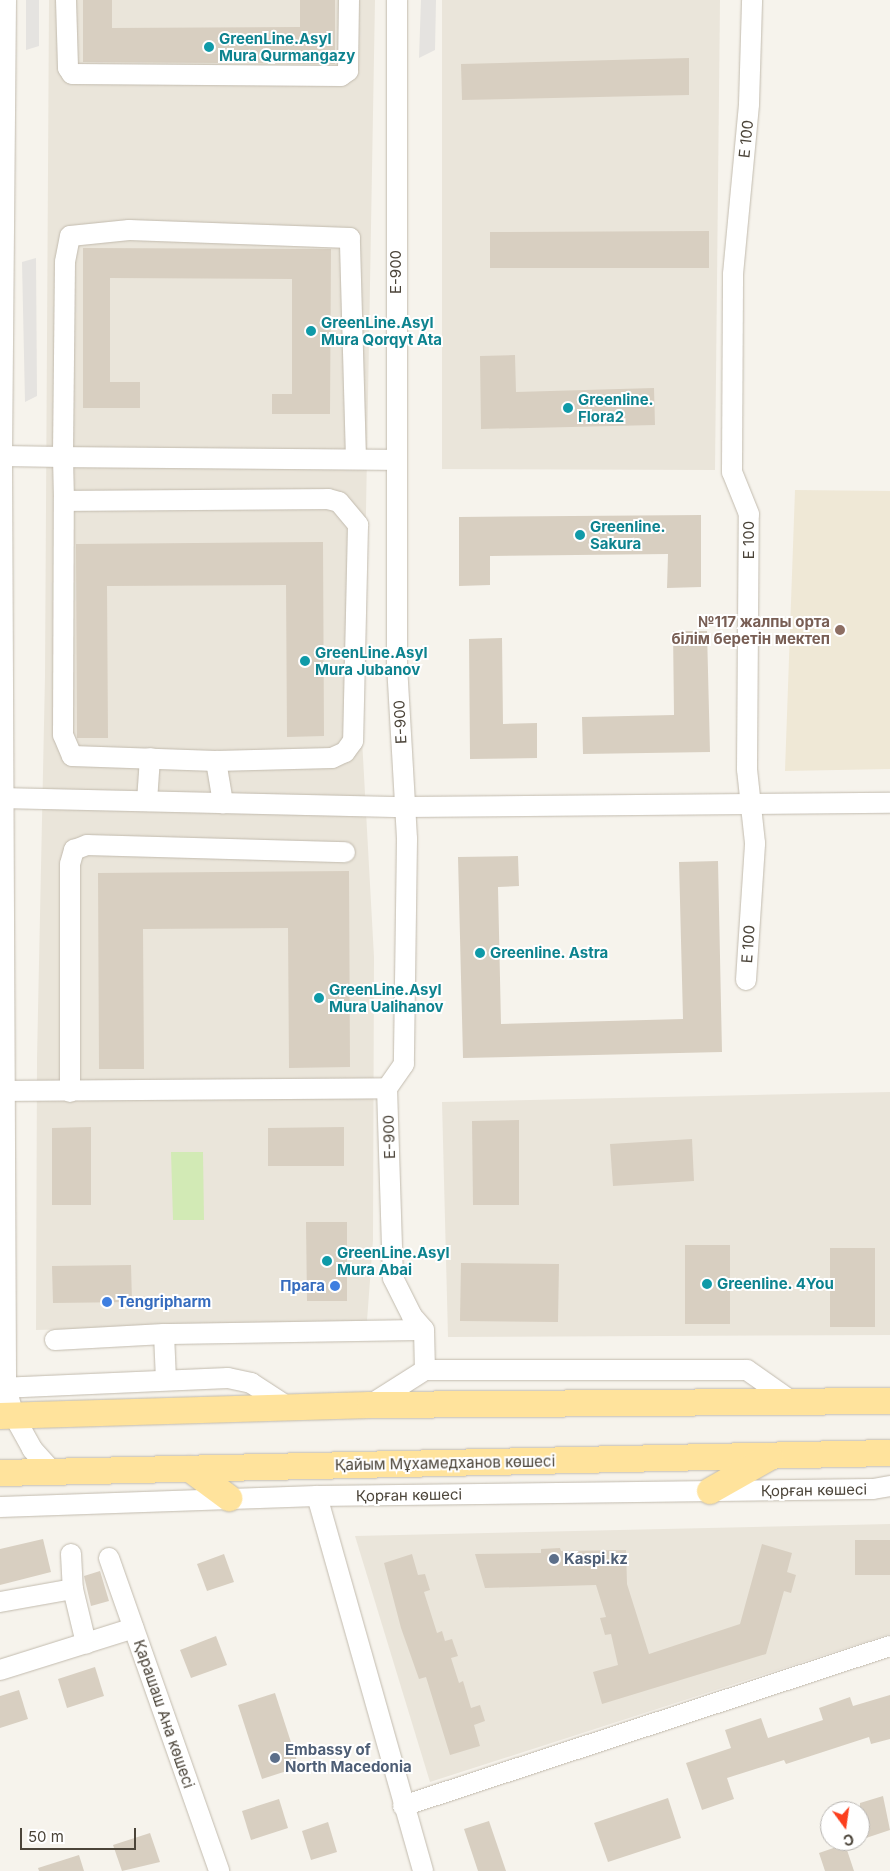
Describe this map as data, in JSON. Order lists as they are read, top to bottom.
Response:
{
  "streets": {
    "main road": ["Қайым Мұхамедханов көшесі"],
    "street": [
      "E 100",
      "E-900",
      "Қорған көшесі",
      "Қарашаш Ана көшесі"
    ]
  },
  "places": [
    "GreenLine.Asyl Mura Qurmangazy",
    "GreenLine.Asyl Mura Qorqyt Ata",
    "Greenline. Flora2",
    "Greenline. Sakura",
    "№117 жалпы орта білім беретін мектеп",
    "GreenLine.Asyl Mura Jubanov",
    "Greenline. Astra",
    "GreenLine.Asyl Mura Ualihanov",
    "GreenLine.Asyl Mura Abai",
    "Greenline. 4You",
    "Прага",
    "Tengripharm",
    "Kaspi.kz",
    "Embassy of North Macedonia"
  ],
  "scale_bar": "50 m",
  "north": "bottom"
}
